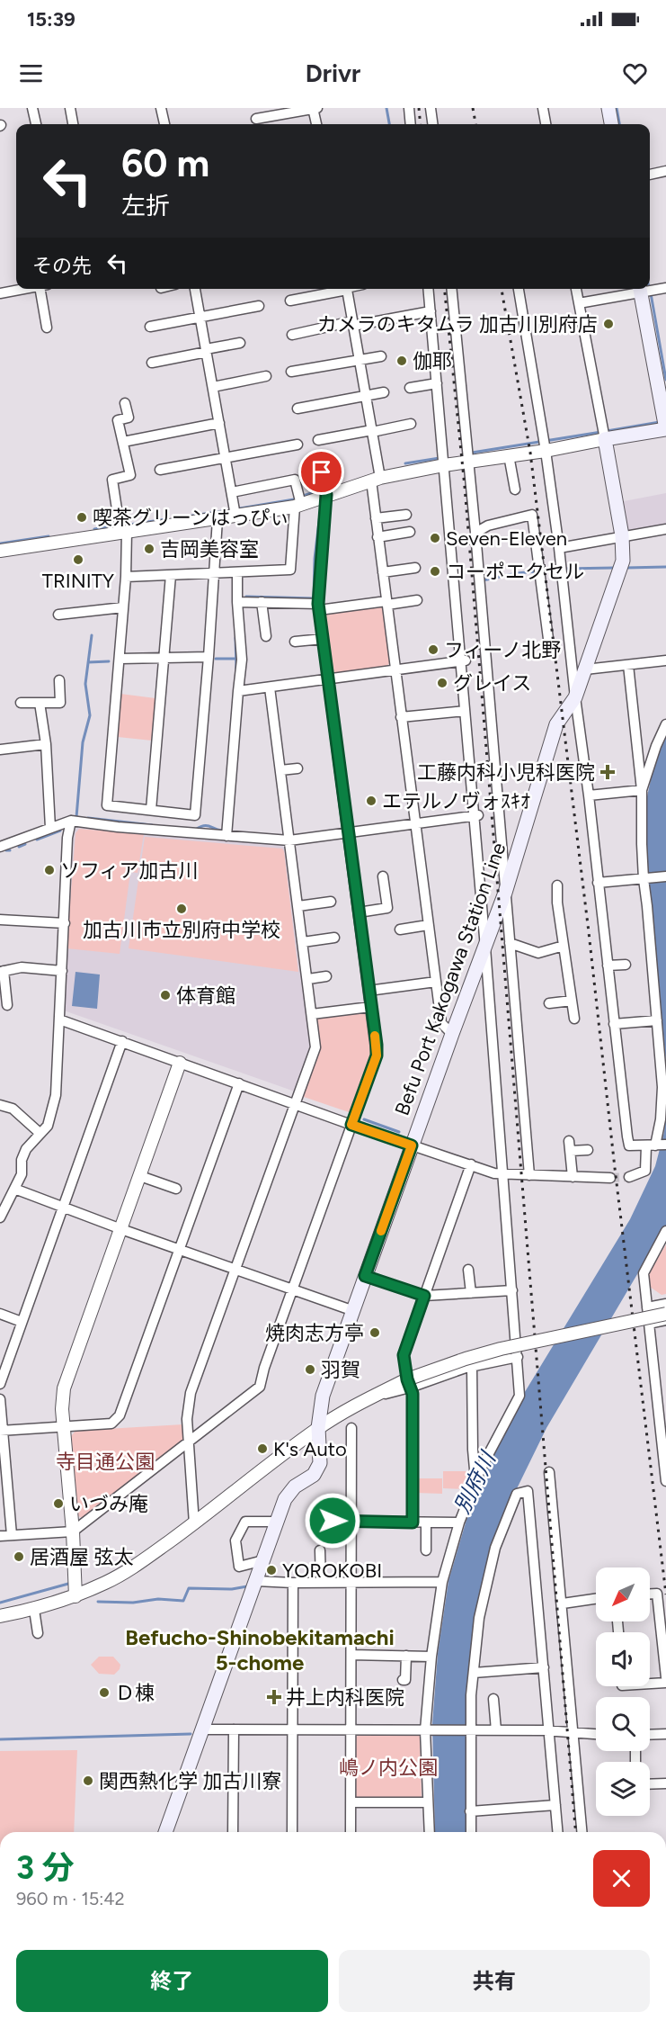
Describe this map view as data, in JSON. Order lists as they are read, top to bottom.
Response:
{
  "streets": {
    "main road": ["Befu Port Kakogawa Station Line"]
  },
  "districts": ["Befucho-Shinobekitamachi 5-chome"],
  "water": ["別府川"],
  "parks": ["寺目通公園", "嶋ノ内公園"],
  "places": {
    "other": [
      "カメラのキタムラ 加古川別府店",
      "伽耶",
      "喫茶グリーンはっぴぃ",
      "Seven-Eleven",
      "吉岡美容室",
      "TRINITY",
      "コーポエクセル",
      "フィーノ北野",
      "グレイス",
      "エテルノヴォｽｷｵ",
      "ソフィア加古川",
      "加古川市立別府中学校",
      "体育館",
      "焼肉志方亭",
      "羽賀",
      "K's Auto",
      "いづみ庵",
      "居酒屋 弦太",
      "YOROKOBI",
      "Ｄ棟",
      "関西熱化学 加古川寮"
    ],
    "health": ["工藤内科小児科医院", "井上内科医院"]
  },
  "north": "bottom left",
  "page": {
    "status": "15:39",
    "header": "Drivr",
    "turn": ["60 m", "左折"],
    "then": "その先",
    "heading": ["3 分", "960 m · 15:42"],
    "buttons": ["終了", "共有"]
  }
}
